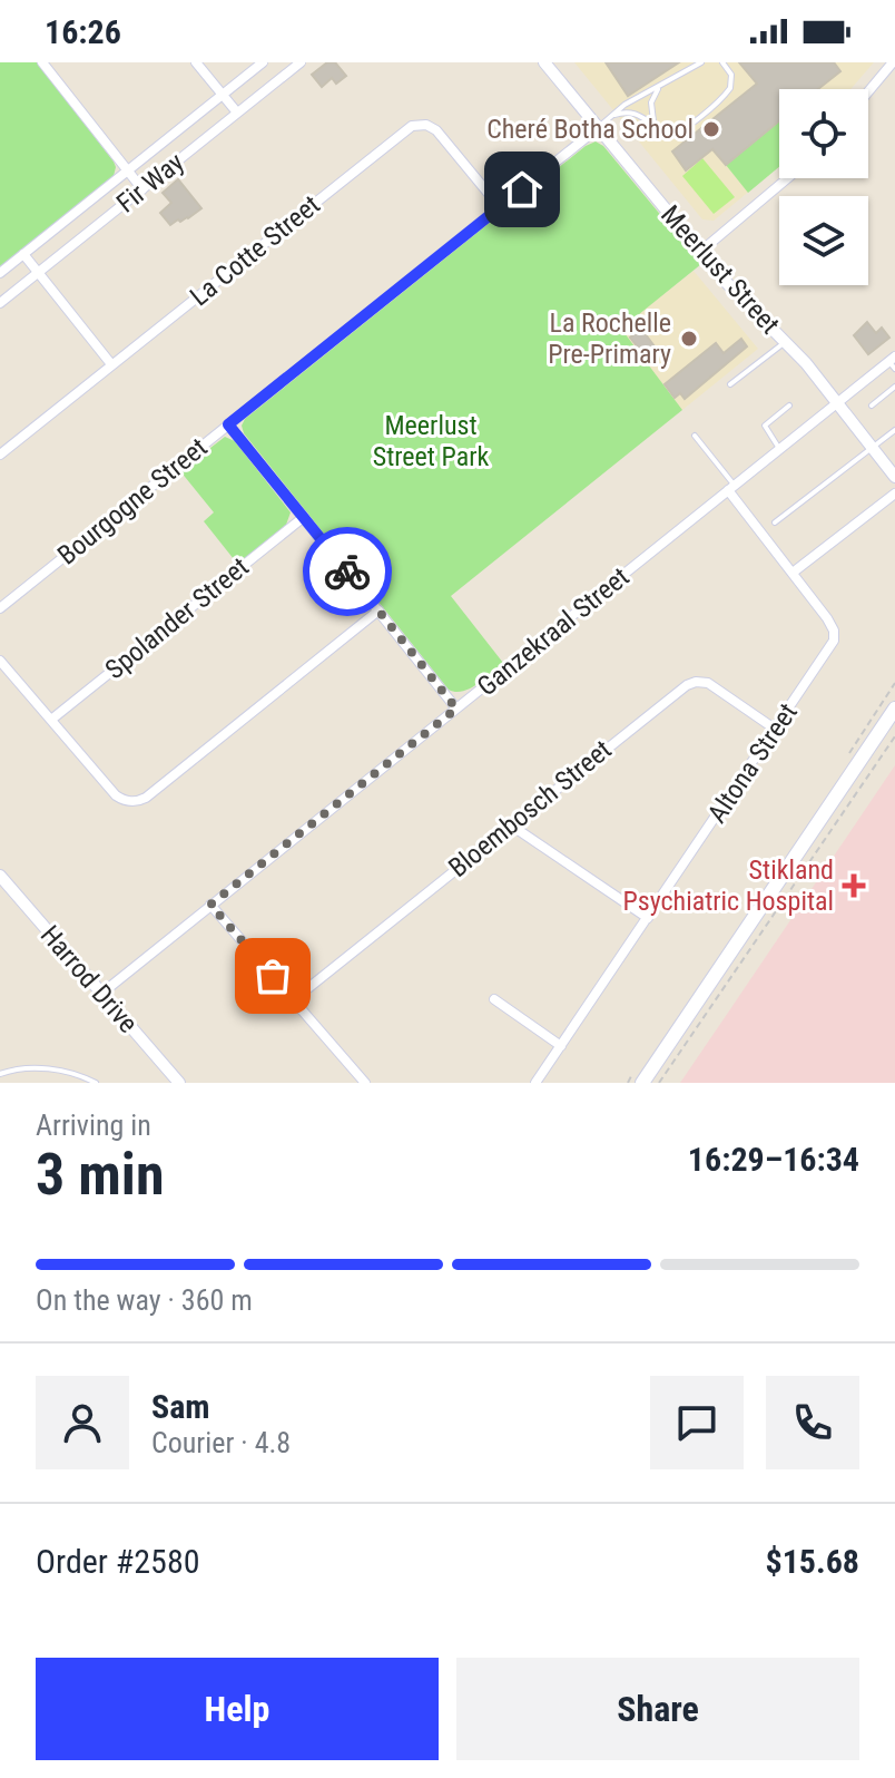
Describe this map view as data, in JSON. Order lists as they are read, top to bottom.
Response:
{
  "streets": {
    "street": [
      "Fir Way",
      "La Cotte Street",
      "Meerlust Street",
      "Bourgogne Street",
      "Spolander Street",
      "Ganzekraal Street",
      "Altona Street",
      "Bloembosch Street",
      "Harrod Drive"
    ]
  },
  "crossings": [
    ["La Cotte Street", "Bourgogne Street"],
    ["Meerlust Street", "Bourgogne Street"],
    ["Meerlust Street", "Ganzekraal Street"],
    ["Ganzekraal Street", "Altona Street"],
    ["Ganzekraal Street", "Harrod Drive"],
    ["Altona Street", "Bloembosch Street"]
  ],
  "parks": ["Meerlust Street Park"],
  "places": {
    "other": ["Cheré Botha School", "La Rochelle Pre-Primary"],
    "health": ["Stikland Psychiatric Hospital"]
  },
  "page": {
    "status": "16:26",
    "heading": ["3 min", "Arriving in", "16:29–16:34"],
    "panel": [
      "Sam",
      "Courier · 4.8",
      "Order #2580",
      "$15.68"
    ],
    "bar": "On the way · 360 m",
    "buttons": ["Help", "Share"]
  }
}
